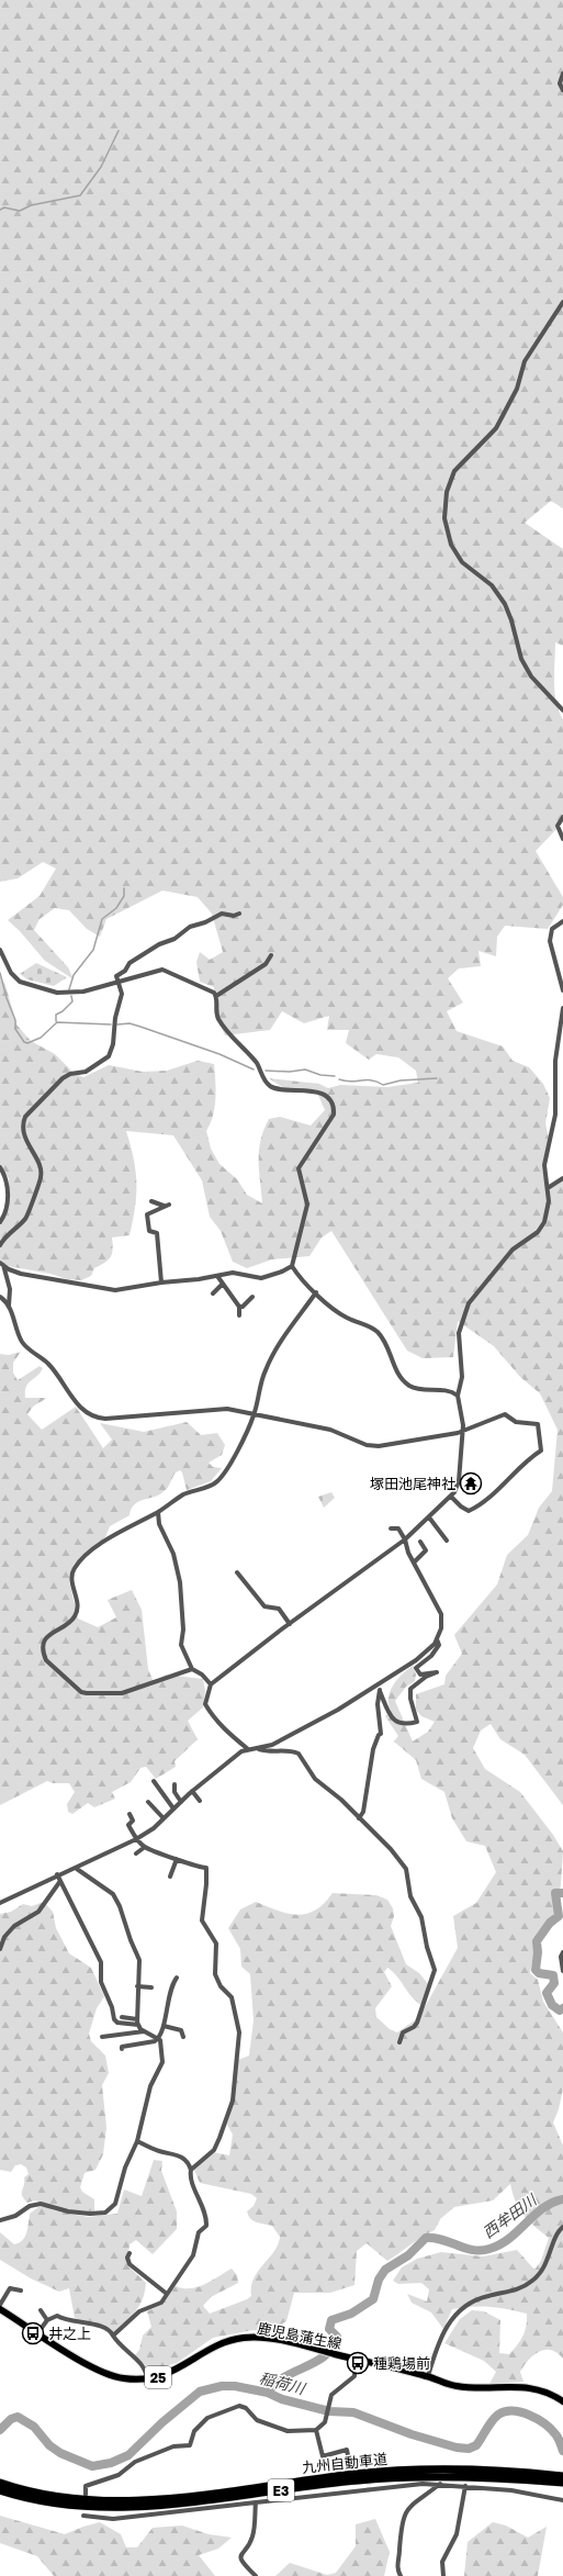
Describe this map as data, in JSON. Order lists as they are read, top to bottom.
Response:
{
  "streets": {
    "highway": ["九州自動車道", "E3"],
    "main road": ["鹿児島蒲生線", "25"]
  },
  "water": ["西牟田川", "稲荷川"],
  "places": {
    "temple": ["塚田池尾神社"],
    "bus stop": ["井之上", "種鶏場前"]
  }
}
